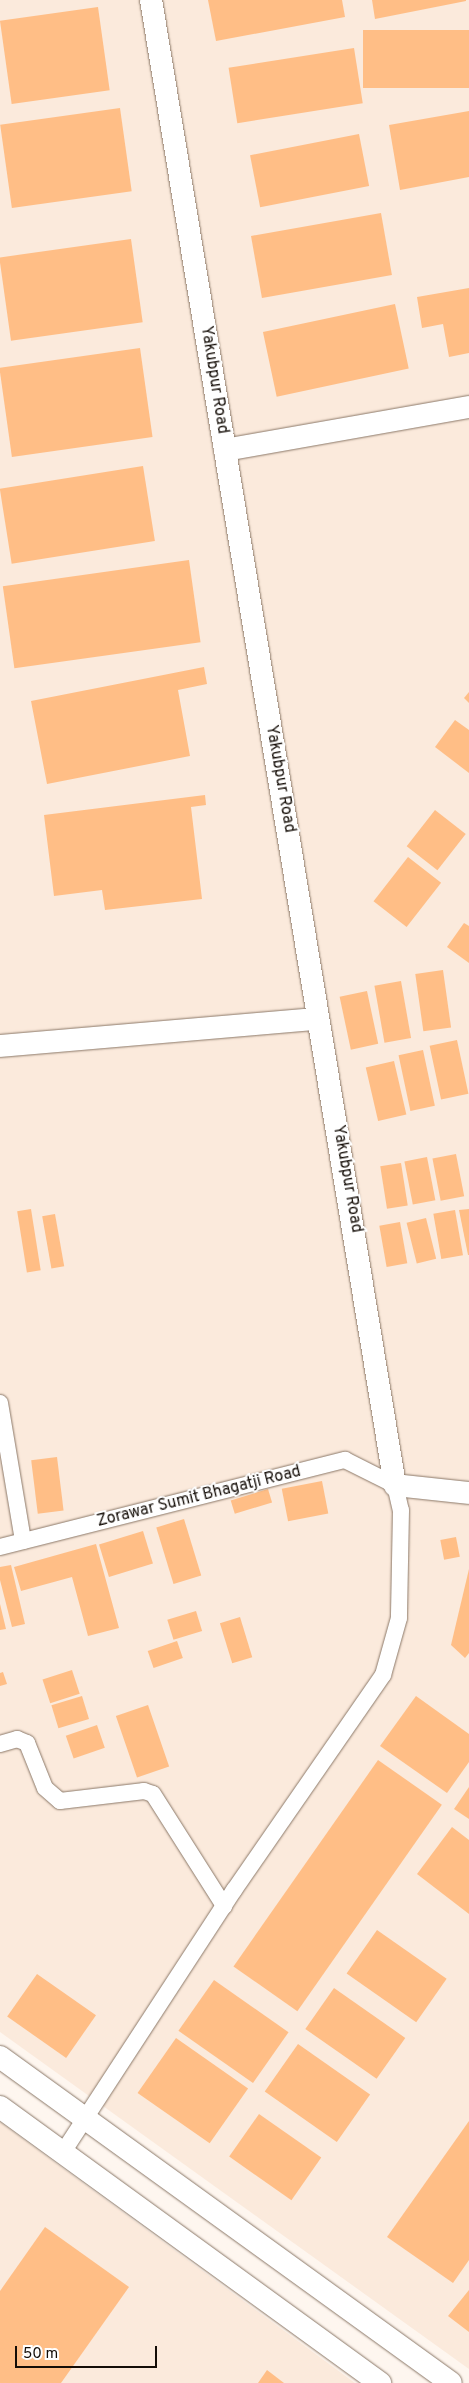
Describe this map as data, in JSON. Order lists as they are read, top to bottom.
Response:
{
  "streets": {
    "street": ["Yakubpur Road", "Zorawar Sumit Bhagatji Road"]
  },
  "crossings": [
    ["Yakubpur Road", "Zorawar Sumit Bhagatji Road"]
  ],
  "scale_bar": "50 m"
}
